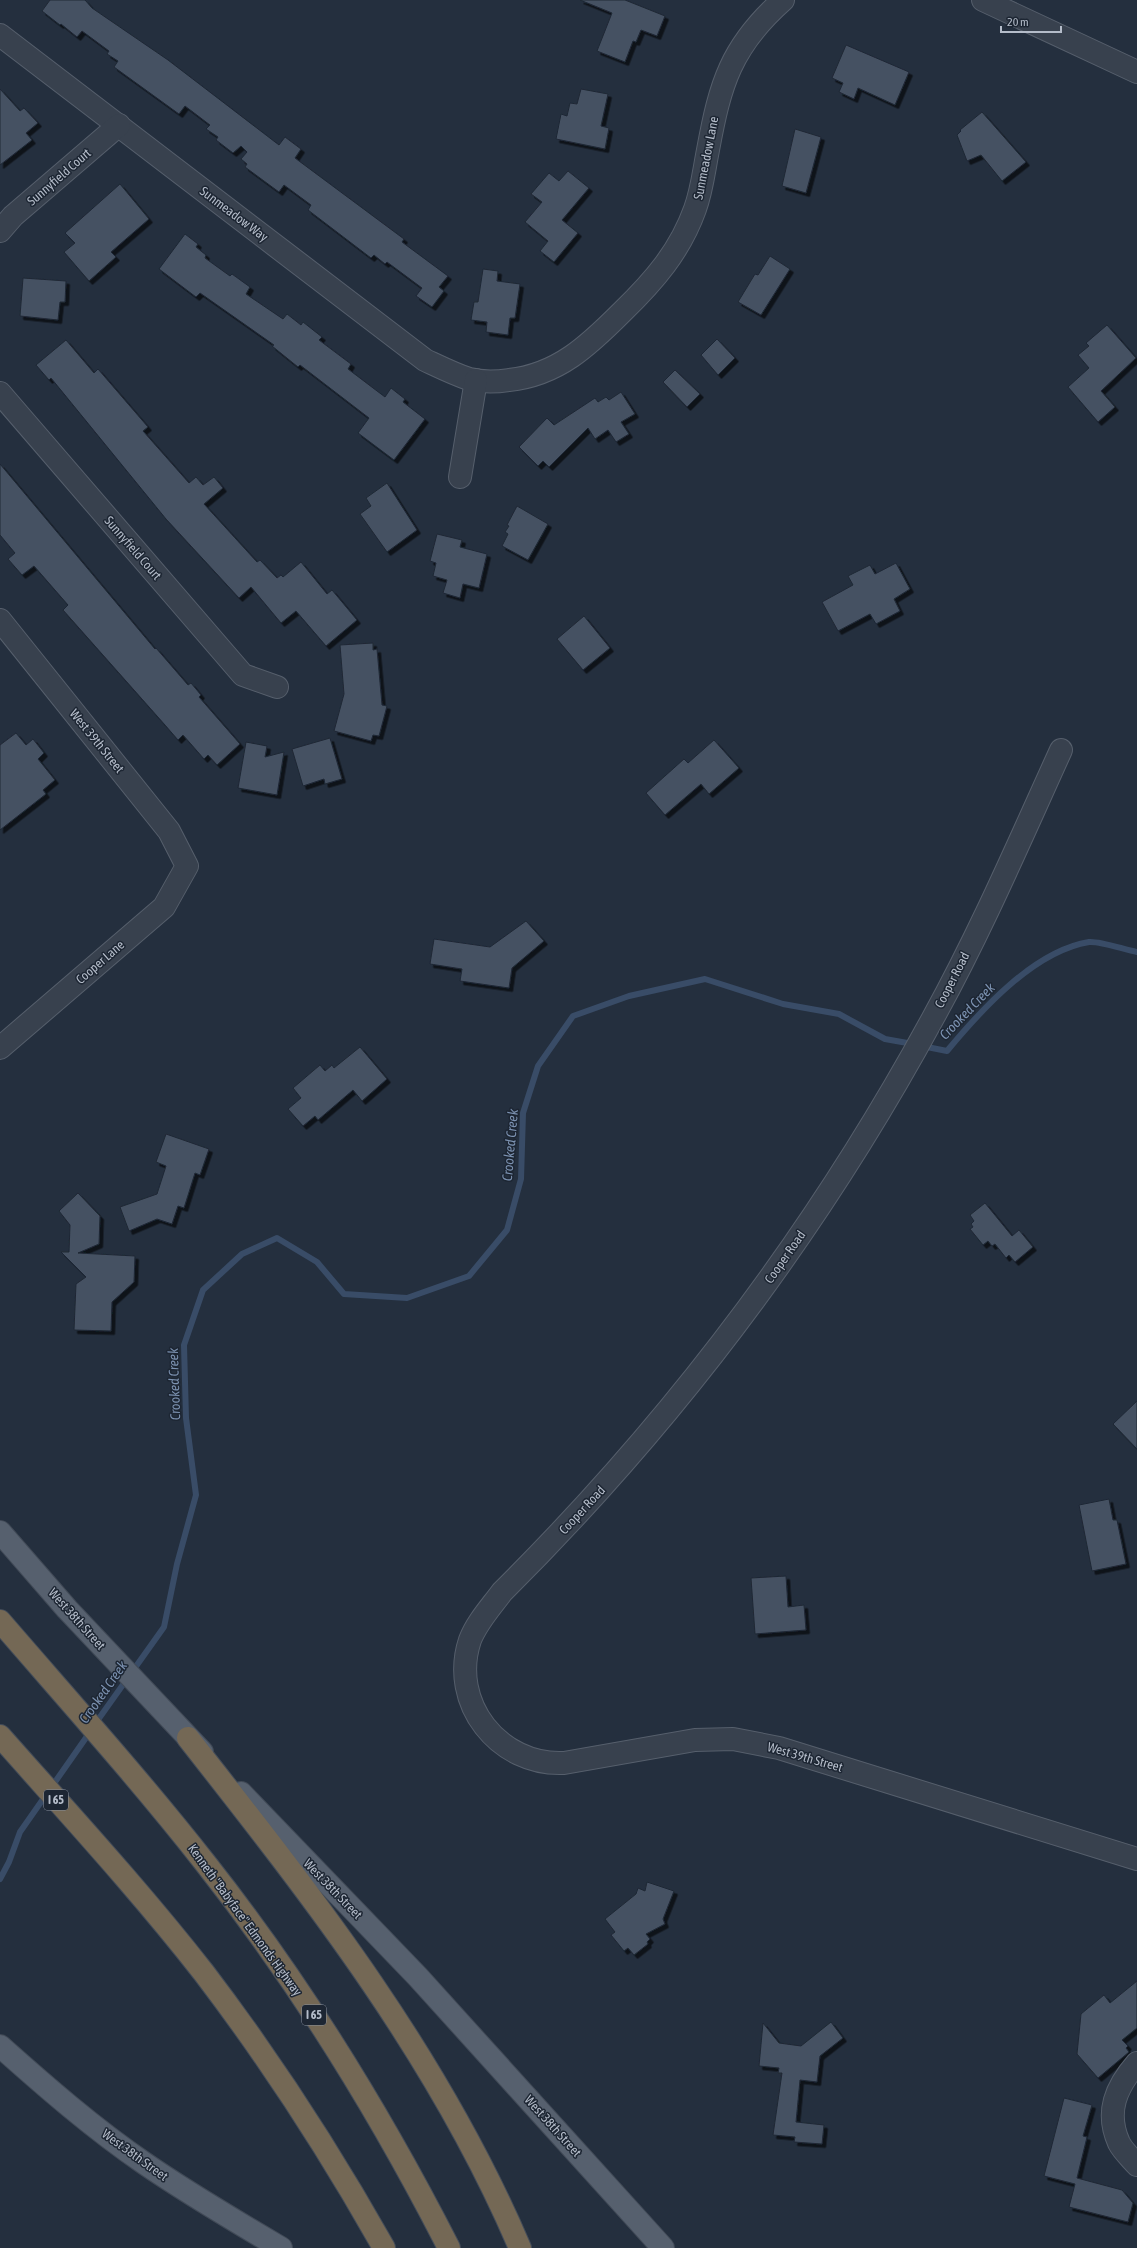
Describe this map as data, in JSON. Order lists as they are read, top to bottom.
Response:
{
  "streets": {
    "highway": ["I 65", "Kenneth \"Babyface\" Edmonds Highway"],
    "main road": ["West 38th Street"],
    "street": [
      "Sunmeadow Lane",
      "Sunnyfield Court",
      "Sunmeadow Way",
      "West 39th Street",
      "Cooper Lane",
      "Cooper Road"
    ]
  },
  "crossings": [
    ["Sunmeadow Lane", "Sunmeadow Way"],
    ["Sunnyfield Court", "Sunmeadow Way"],
    ["West 39th Street", "Cooper Lane"],
    ["West 39th Street", "Cooper Road"]
  ],
  "water": ["Crooked Creek"],
  "scale_bar": "20 m"
}
